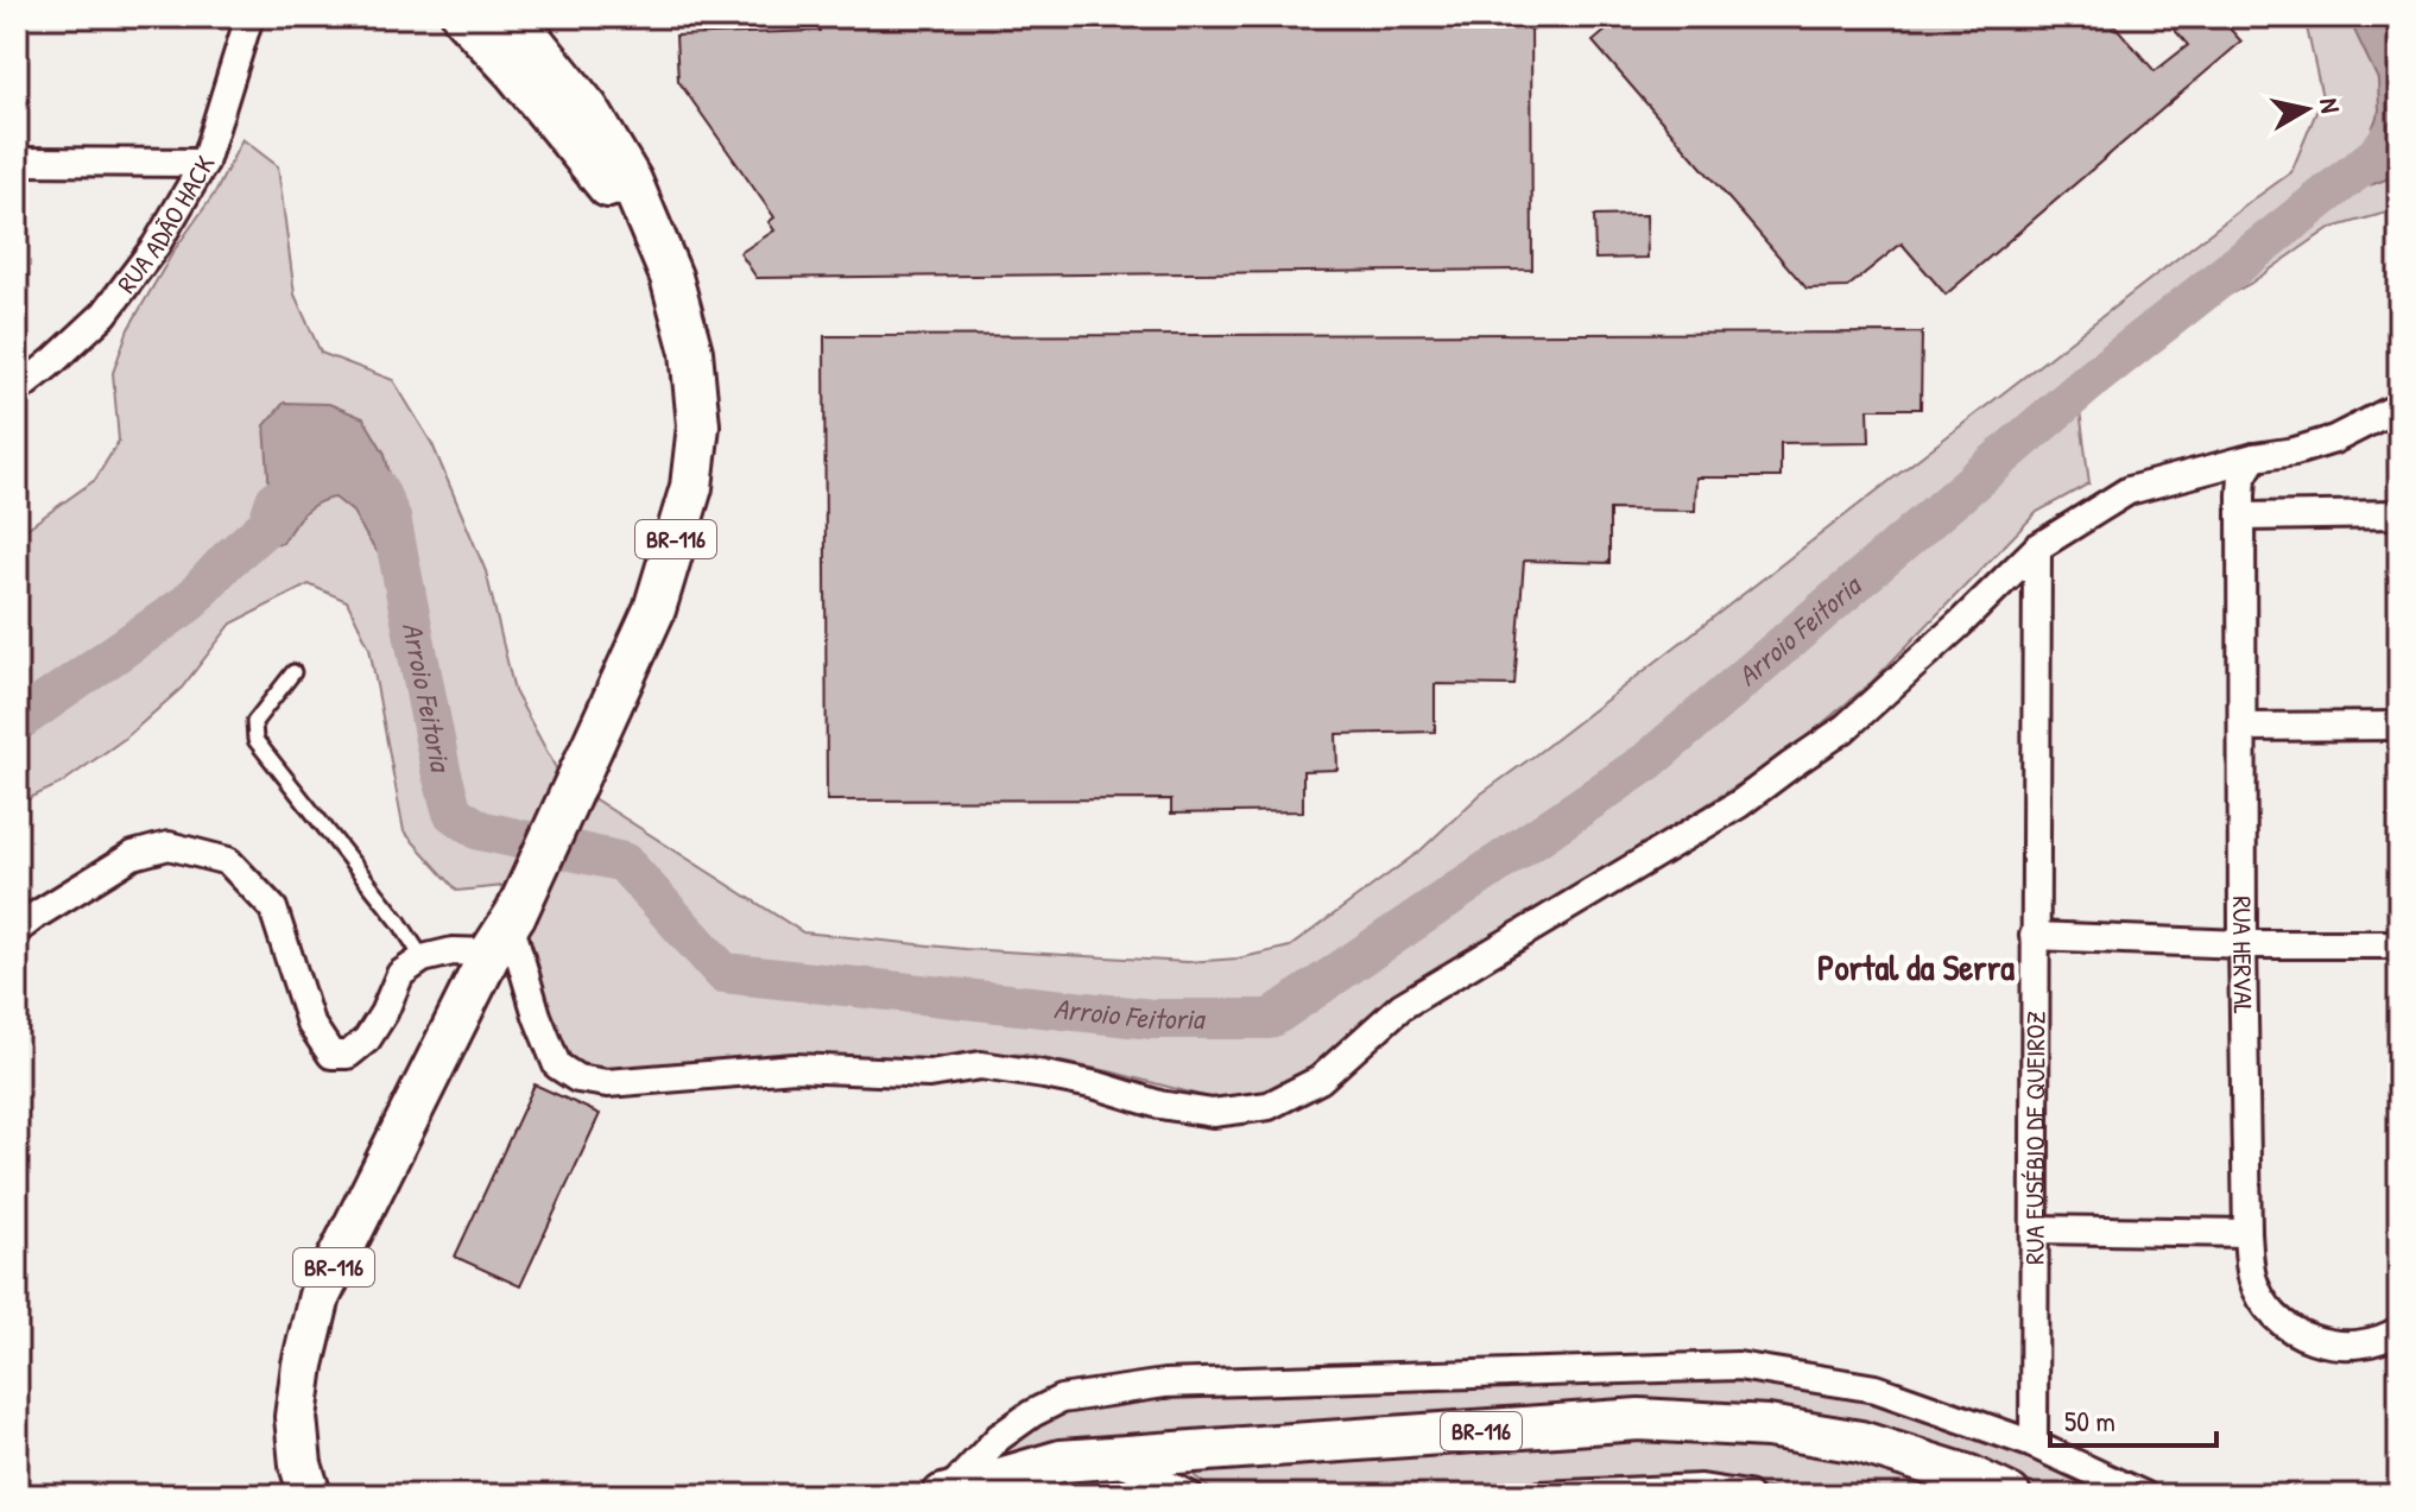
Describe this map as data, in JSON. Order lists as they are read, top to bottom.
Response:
{
  "streets": {
    "main road": ["BR-116"],
    "street": ["RUA ADÃO HACK", "RUA HERVAL", "RUA EUSÉBIO DE QUEIROZ"]
  },
  "districts": ["Portal da Serra"],
  "water": ["Arroio Feitoria"],
  "scale_bar": "50 m",
  "north": "right"
}
